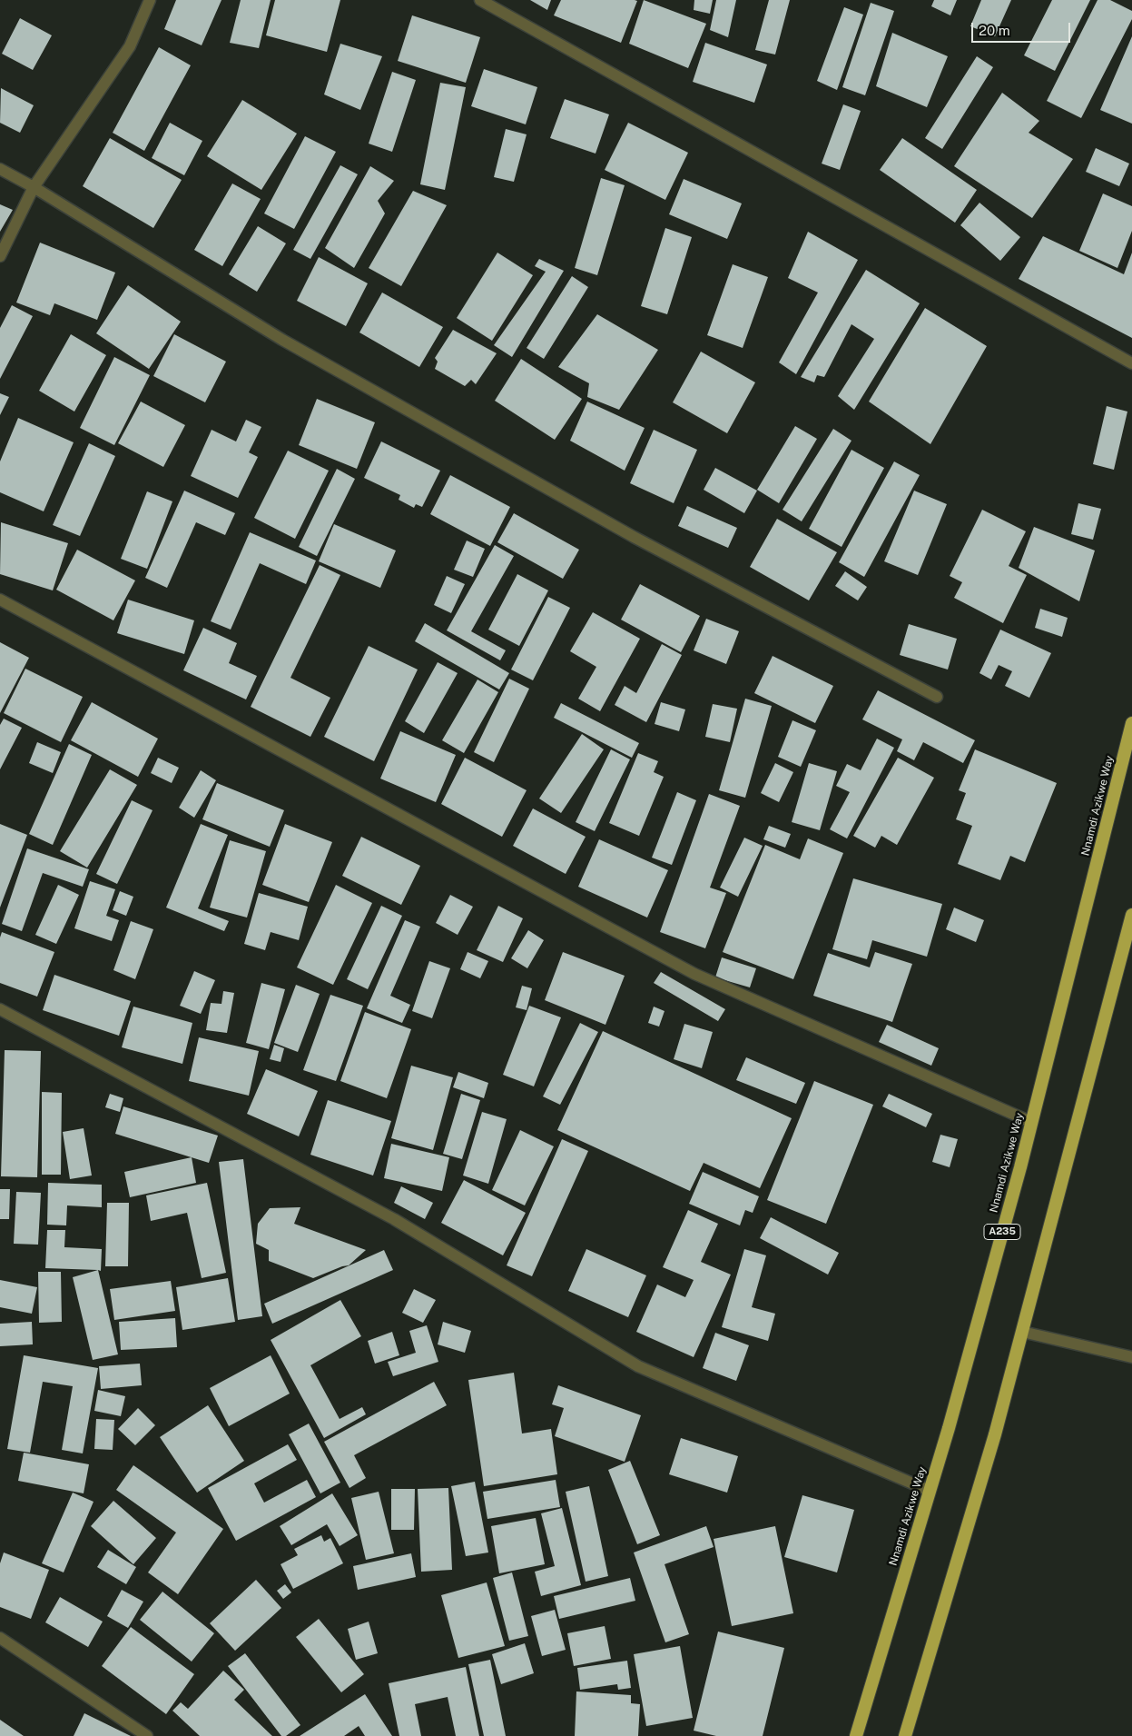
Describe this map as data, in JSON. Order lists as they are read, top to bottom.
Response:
{
  "streets": {
    "highway": ["Nnamdi Azikwe Way", "A235"]
  },
  "scale_bar": "20 m"
}
